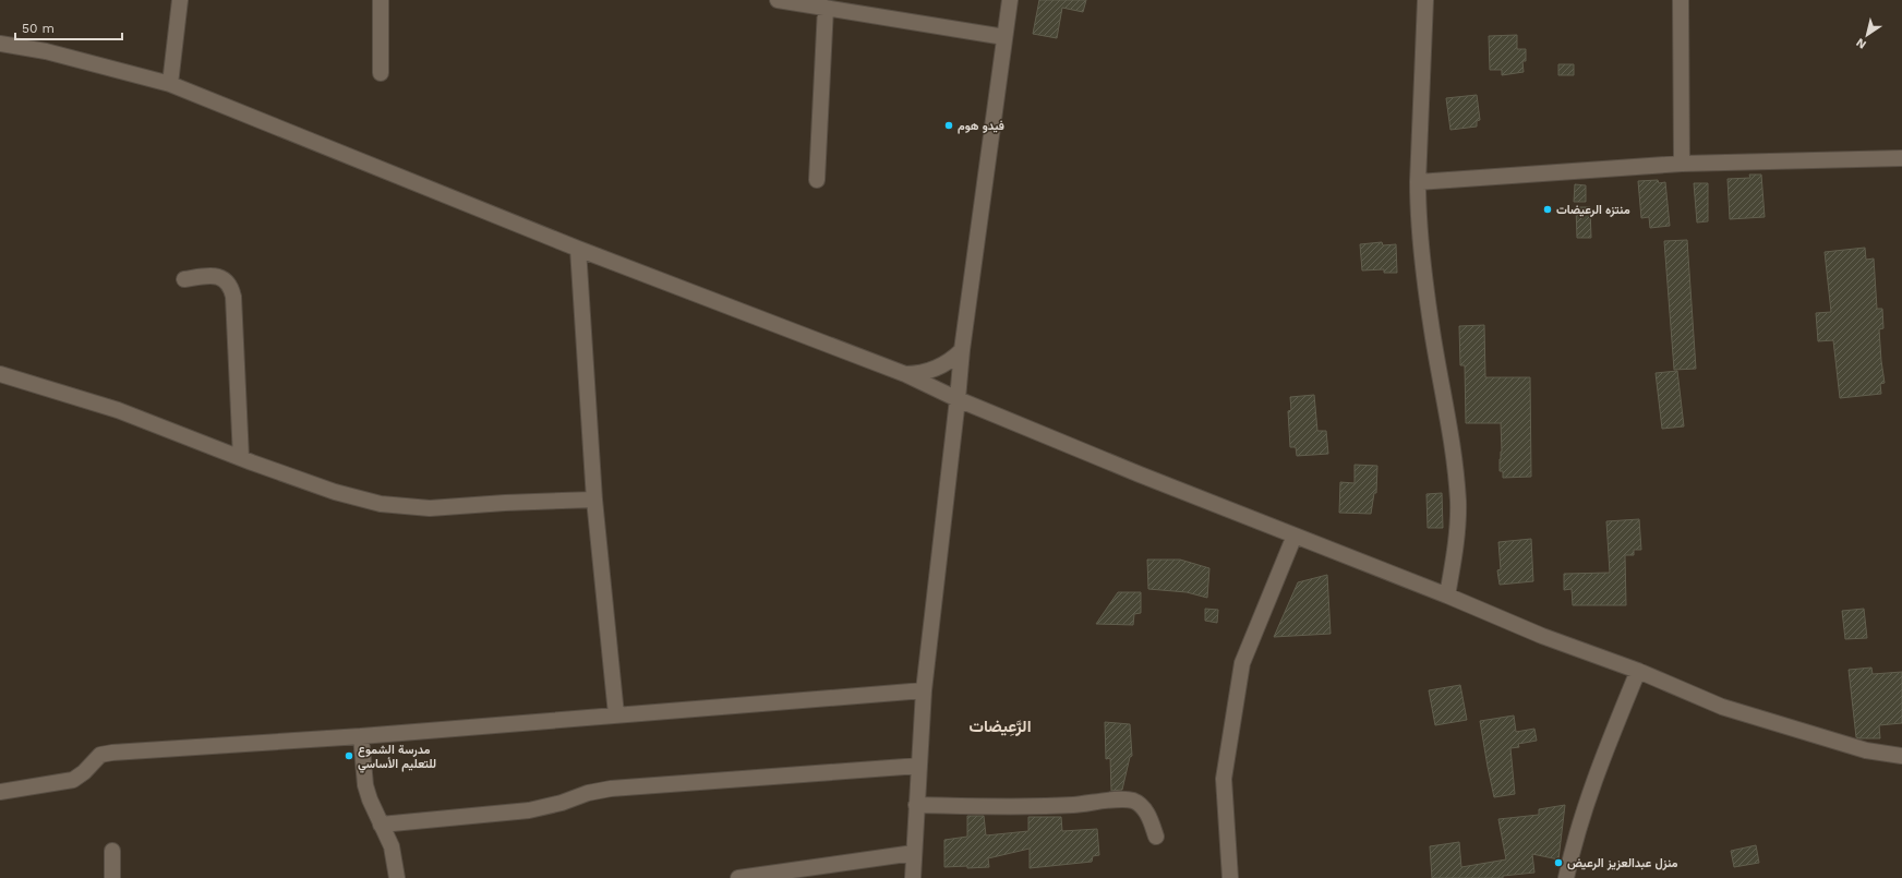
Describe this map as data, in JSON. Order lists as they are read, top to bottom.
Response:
{
  "districts": ["الرَّعِيضات"],
  "places": [
    "فيدو هوم",
    "منتزه الرعيضات",
    "مدرسة الشموع للتعليم الأساسي",
    "منزل عبدالعزيز الرعيض"
  ],
  "scale_bar": "50 m",
  "north": "bottom left"
}
